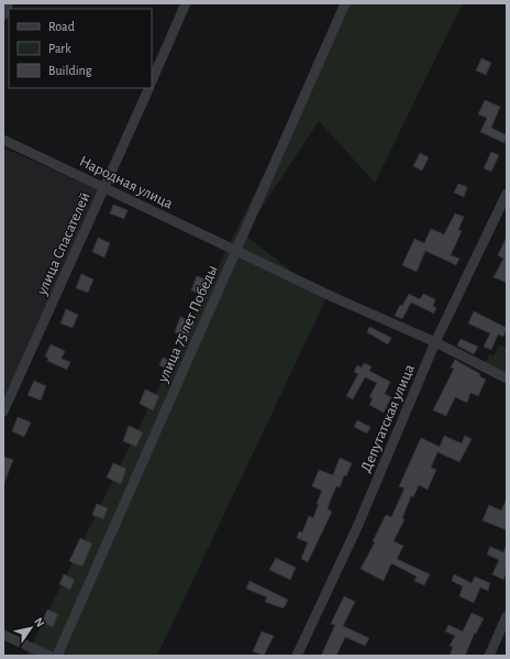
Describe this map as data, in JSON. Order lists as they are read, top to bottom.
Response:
{
  "streets": {
    "street": [
      "Народная улица",
      "улица Спасателей",
      "улица 75 лет Победы",
      "Депутатская улица"
    ]
  },
  "crossings": [
    ["Народная улица", "улица Спасателей"],
    ["Народная улица", "улица 75 лет Победы"],
    ["Народная улица", "Депутатская улица"]
  ],
  "legend": ["Road", "Park", "Building"],
  "north": "top right"
}
